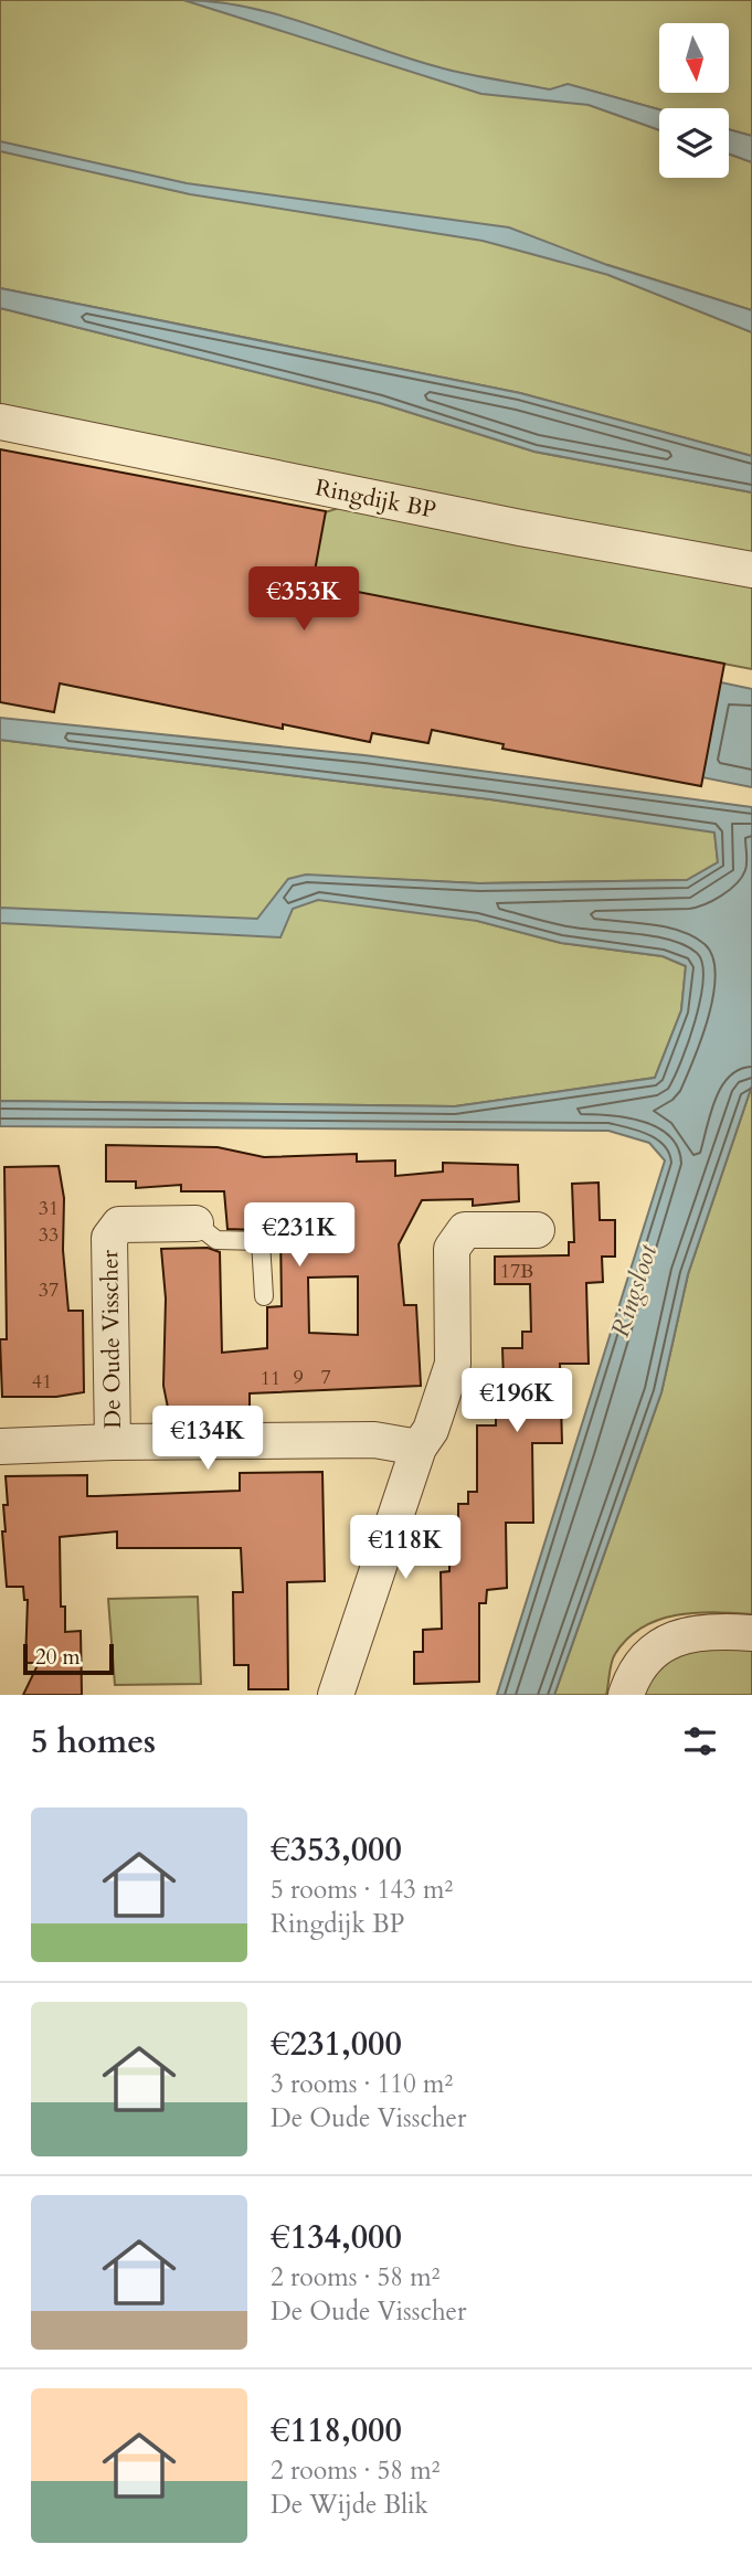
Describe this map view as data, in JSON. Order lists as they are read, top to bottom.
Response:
{
  "streets": {
    "street": ["Ringdijk BP", "De Oude Visscher"]
  },
  "water": ["Ringsloot"],
  "house_numbers": [
    "31",
    "33",
    "17B",
    "37",
    "9",
    "7",
    "11",
    "41"
  ],
  "scale_bar": "20 m",
  "north": "bottom",
  "page": {
    "price": [
      "€353K",
      "€231K",
      "€196K",
      "€134K",
      "€118K"
    ],
    "scale": "20 m",
    "heading": "5 homes",
    "list": [
      {
        "name": "€353,000",
        "note": "5 rooms · 143 m² · Ringdijk BP"
      },
      {
        "name": "€231,000",
        "note": "3 rooms · 110 m² · De Oude Visscher"
      },
      {
        "name": "€134,000",
        "note": "2 rooms · 58 m² · De Oude Visscher"
      },
      {
        "name": "€118,000",
        "note": "2 rooms · 58 m² · De Wijde Blik"
      }
    ]
  }
}
